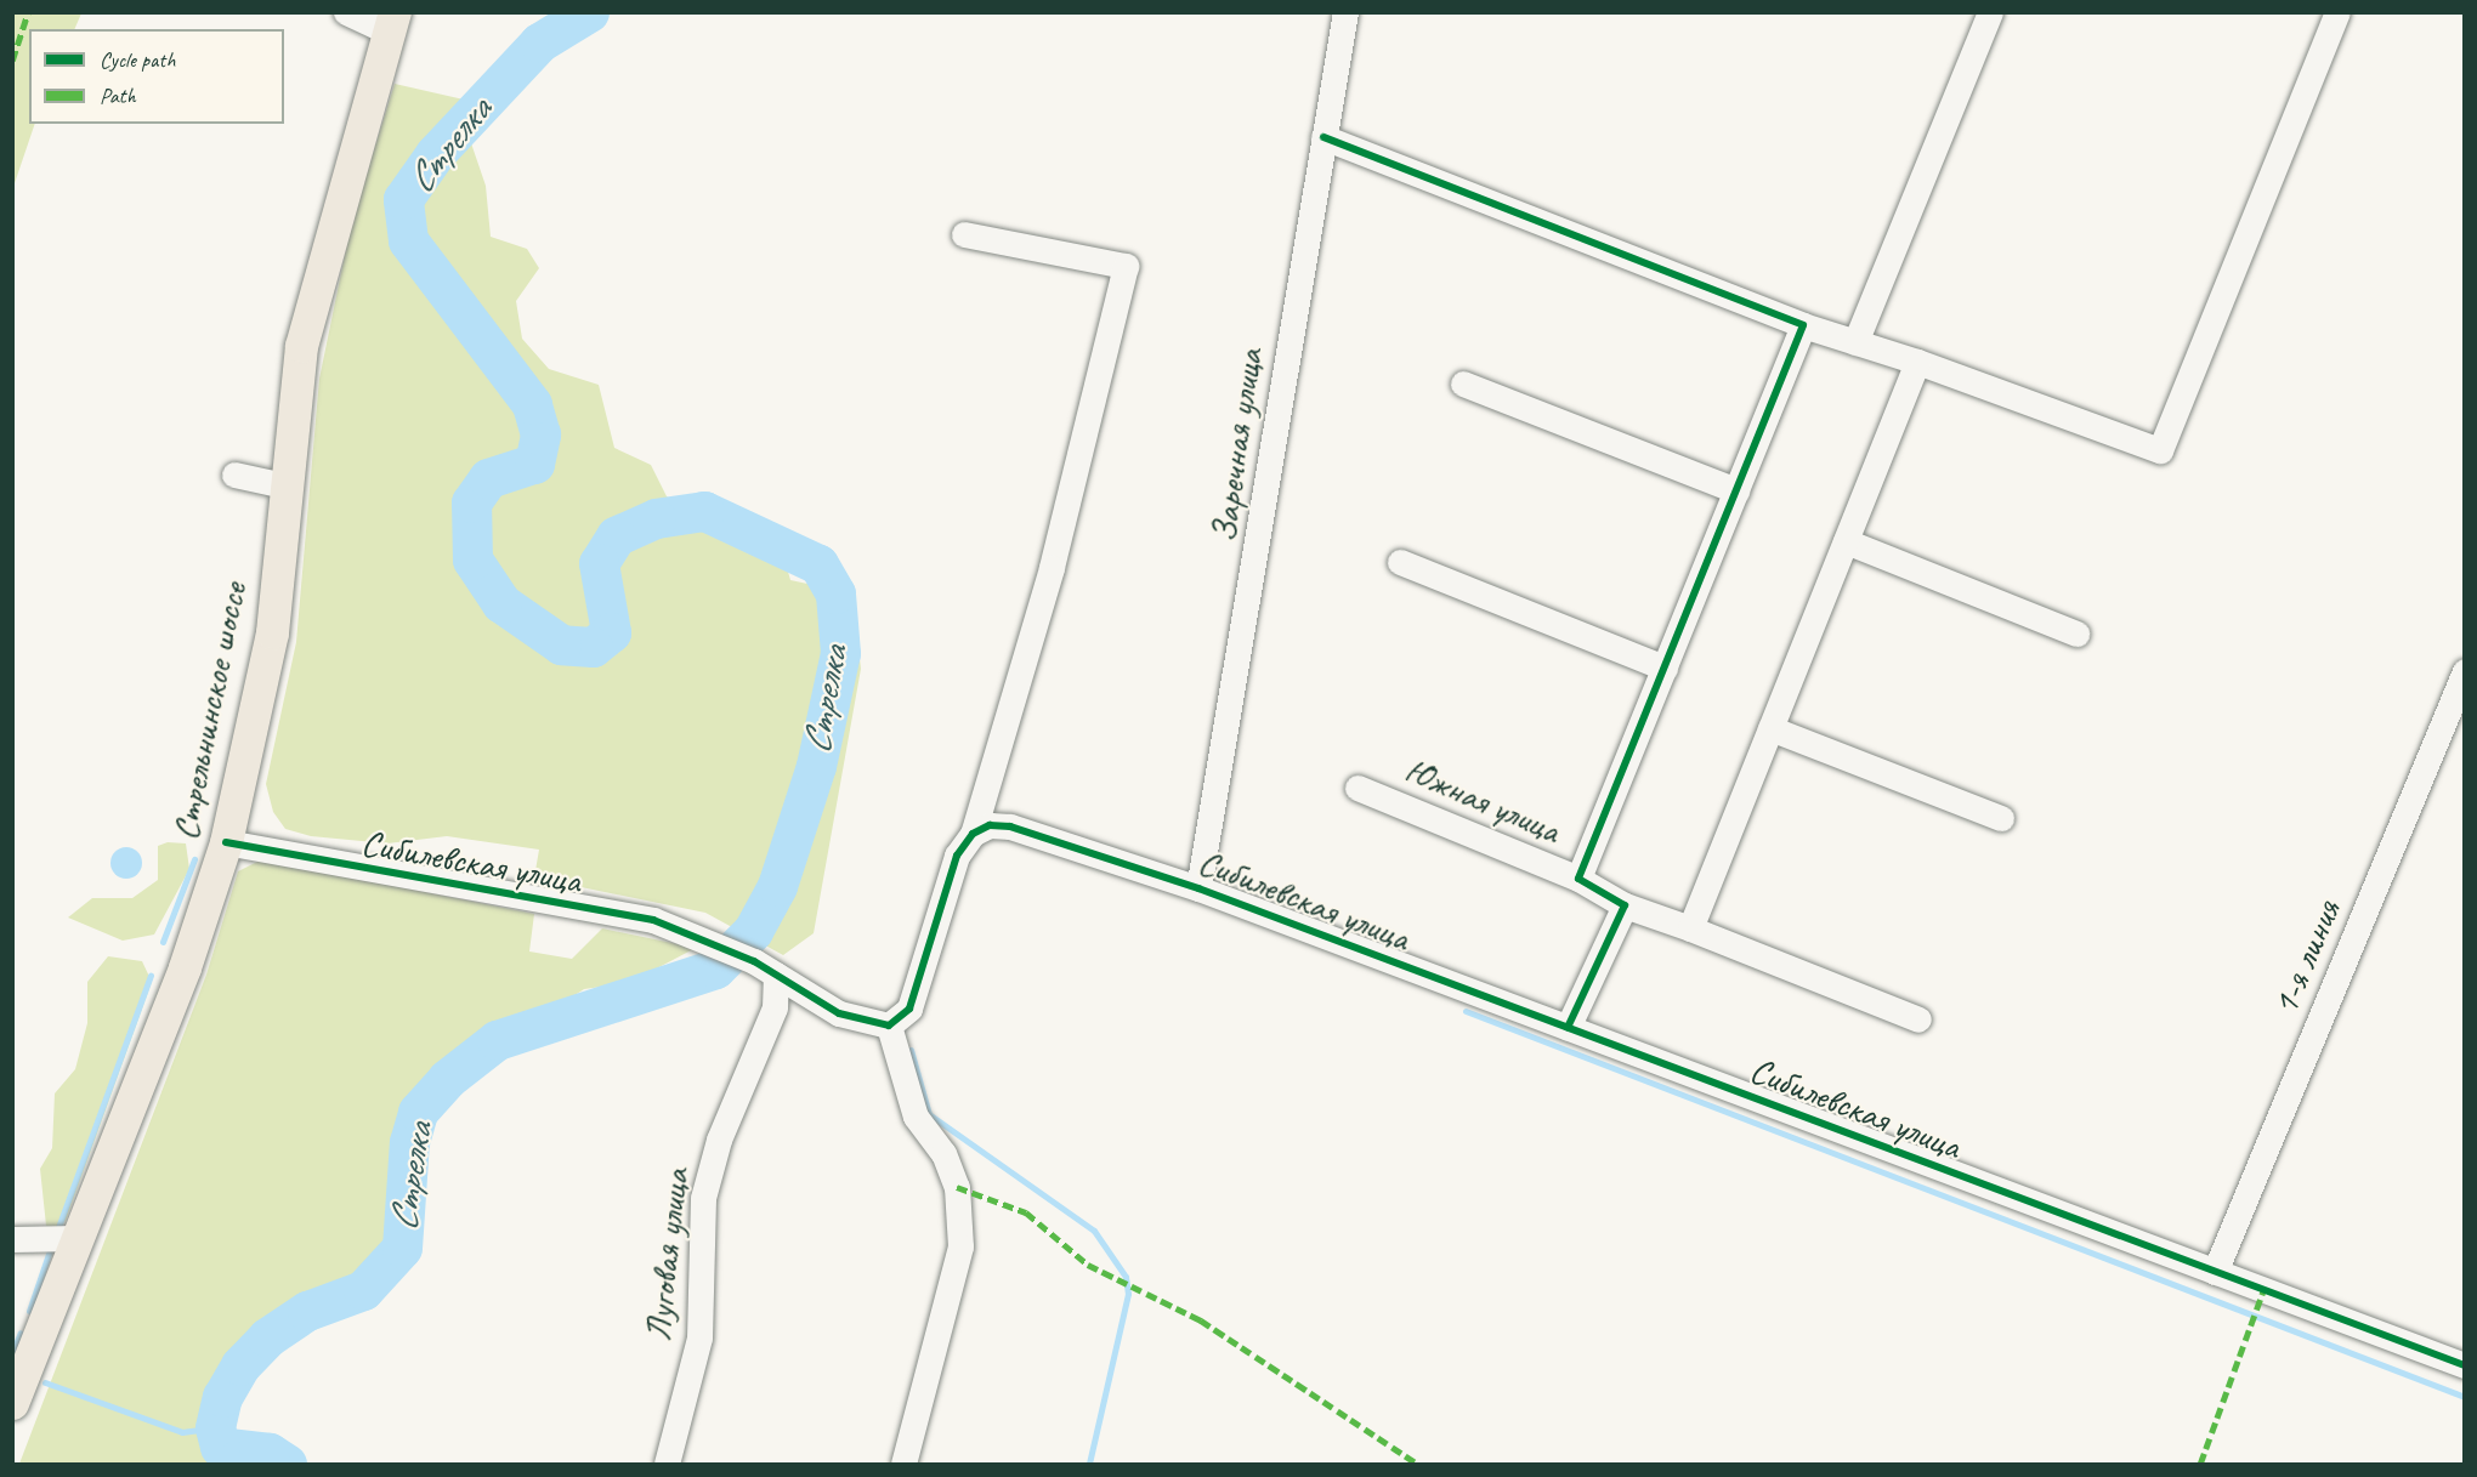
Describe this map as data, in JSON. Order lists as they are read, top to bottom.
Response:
{
  "streets": {
    "main road": ["Стрельнинское шоссе"],
    "street": [
      "Заречная улица",
      "Южная улица",
      "Сибилевская улица",
      "1-я линия",
      "Луговая улица"
    ]
  },
  "crossings": [
    ["Заречная улица", "Сибилевская улица"],
    ["Стрельнинское шоссе", "Сибилевская улица"],
    ["Сибилевская улица", "1-я линия"],
    ["Сибилевская улица", "Луговая улица"]
  ],
  "water": ["Стрелка"],
  "legend": ["Cycle path", "Path"]
}
